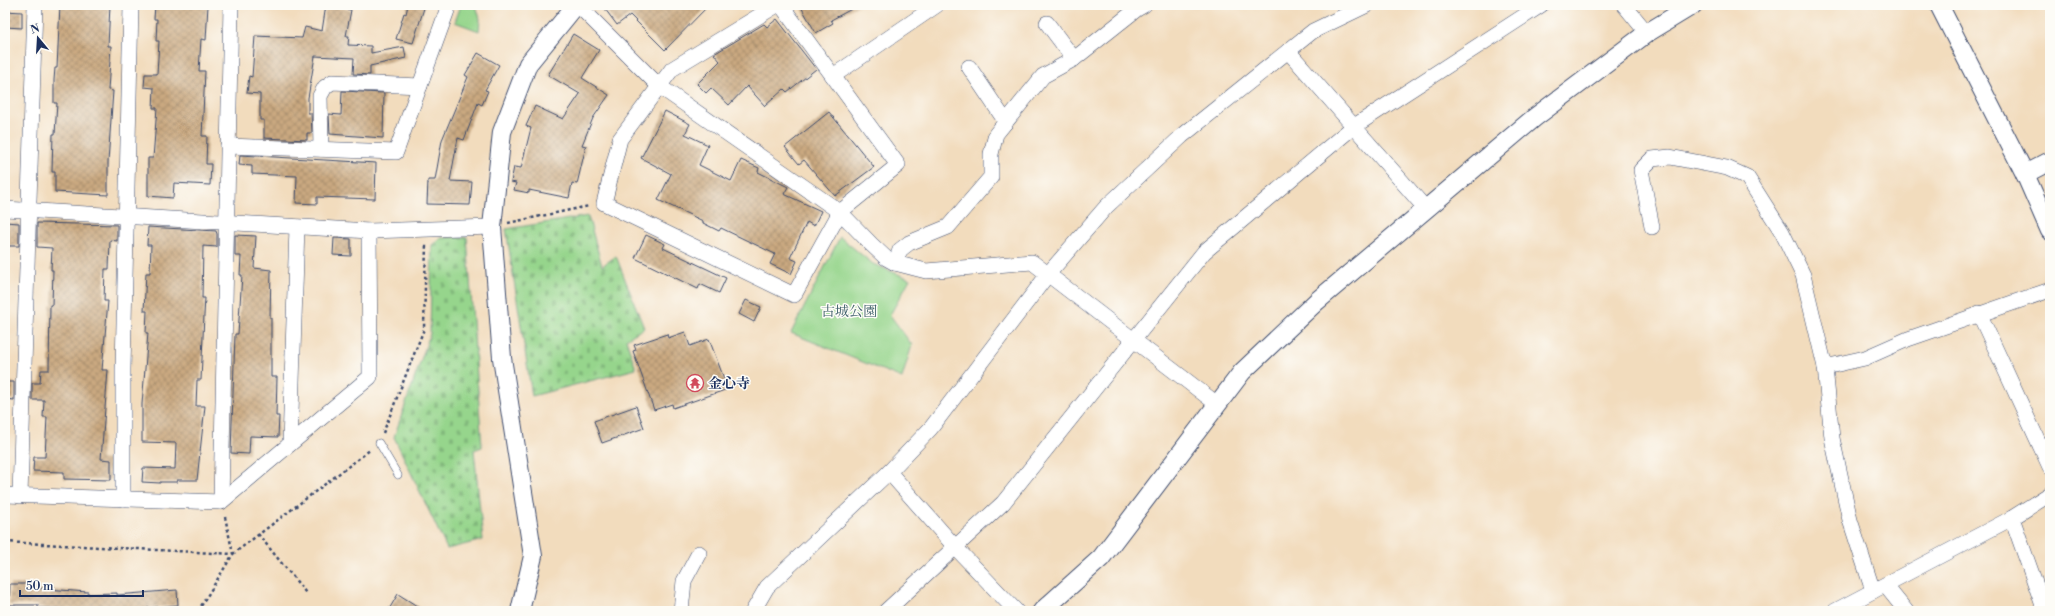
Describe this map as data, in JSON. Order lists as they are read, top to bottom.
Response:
{
  "parks": ["古城公園"],
  "places": {
    "temple": ["金心寺"]
  },
  "scale_bar": "50 m",
  "north": "top"
}
